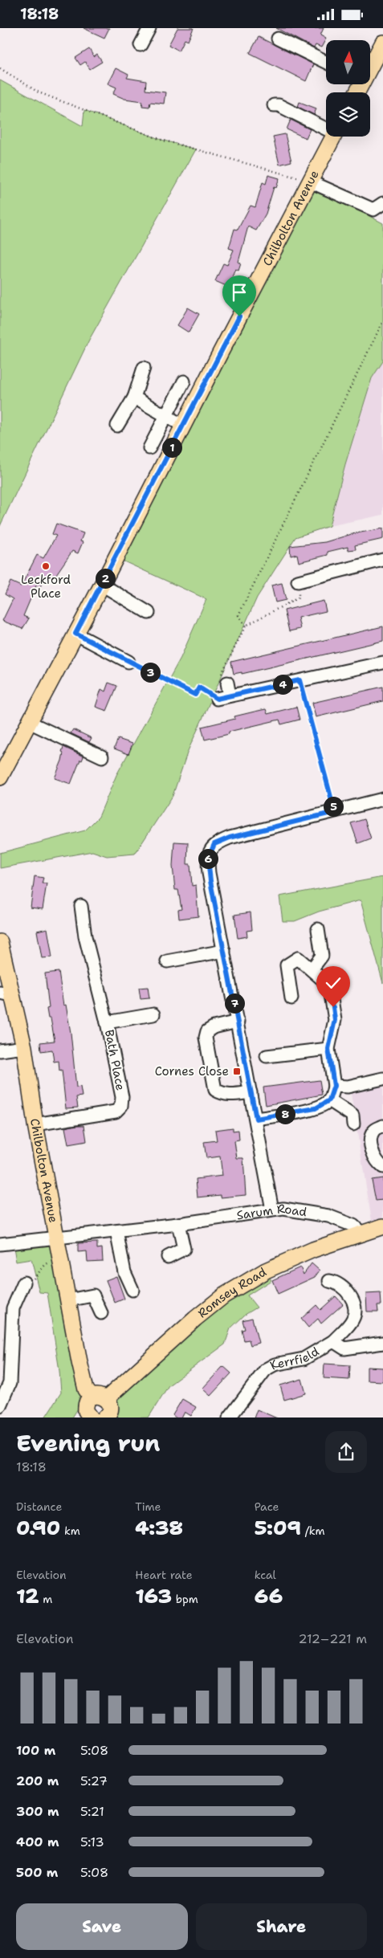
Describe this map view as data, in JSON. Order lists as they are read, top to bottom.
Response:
{
  "streets": {
    "main road": ["Chilbolton Avenue", "Romsey Road"],
    "street": ["Bath Place", "Sarum Road", "Kerrfield"]
  },
  "crossings": [
    ["Chilbolton Avenue", "Bath Place"],
    ["Chilbolton Avenue", "Sarum Road"],
    ["Sarum Road", "Romsey Road"]
  ],
  "places": {
    "other": ["Leckford Place"],
    "transit": ["Cornes Close"]
  },
  "north": "top",
  "page": {
    "status": "18:18",
    "pins": [
      "1",
      "2",
      "3",
      "4",
      "5",
      "6",
      "7",
      "8"
    ],
    "heading": ["Evening run", "18:18"],
    "stats": [
      ["Distance", "0.90 km"],
      ["Time", "4:38"],
      ["Pace", "5:09 /km"],
      ["Elevation", "12 m"],
      ["Heart rate", "163 bpm"],
      ["kcal", "66"]
    ],
    "chart": ["Elevation", "212–221 m"],
    "list": [
      {
        "name": "100 m",
        "note": "5:08"
      },
      {
        "name": "200 m",
        "note": "5:27"
      },
      {
        "name": "300 m",
        "note": "5:21"
      },
      {
        "name": "400 m",
        "note": "5:13"
      },
      {
        "name": "500 m",
        "note": "5:08"
      }
    ],
    "buttons": ["Save", "Share"]
  }
}
